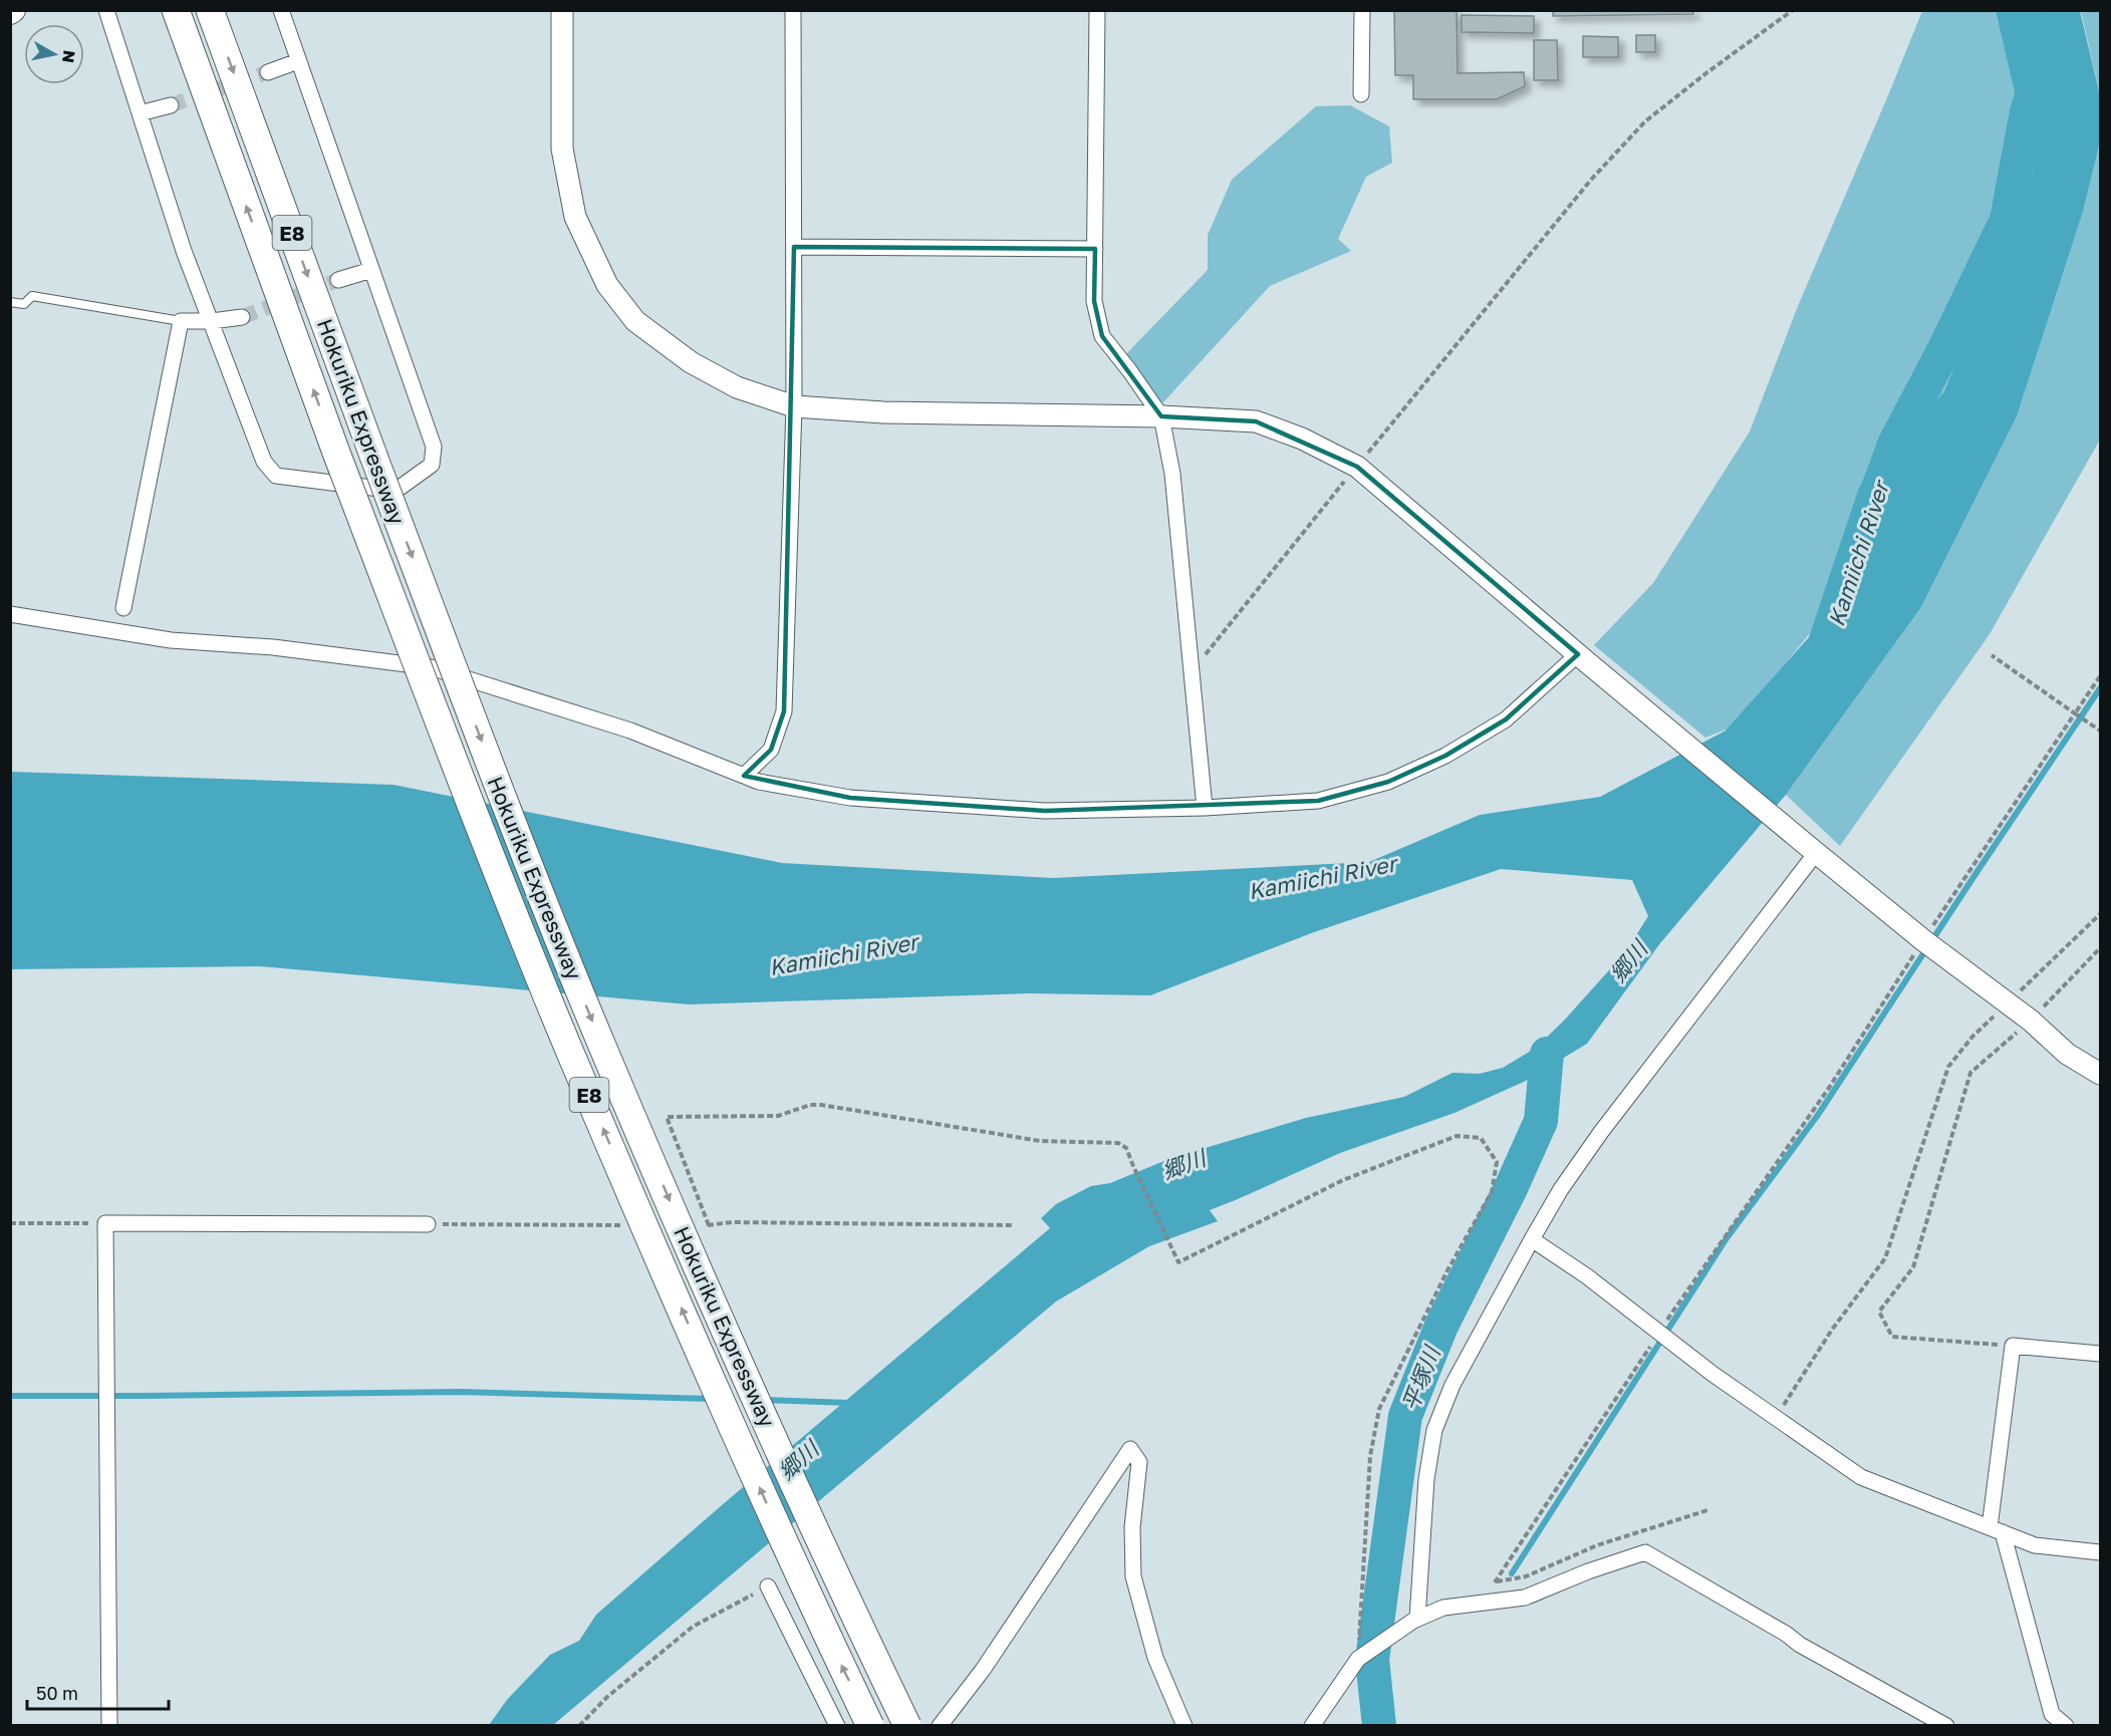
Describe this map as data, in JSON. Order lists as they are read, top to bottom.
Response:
{
  "streets": {
    "highway": ["E8", "Hokuriku Expressway"]
  },
  "water": ["Kamiichi River", "郷川", "平塚川"],
  "scale_bar": "50 m",
  "north": "right"
}
